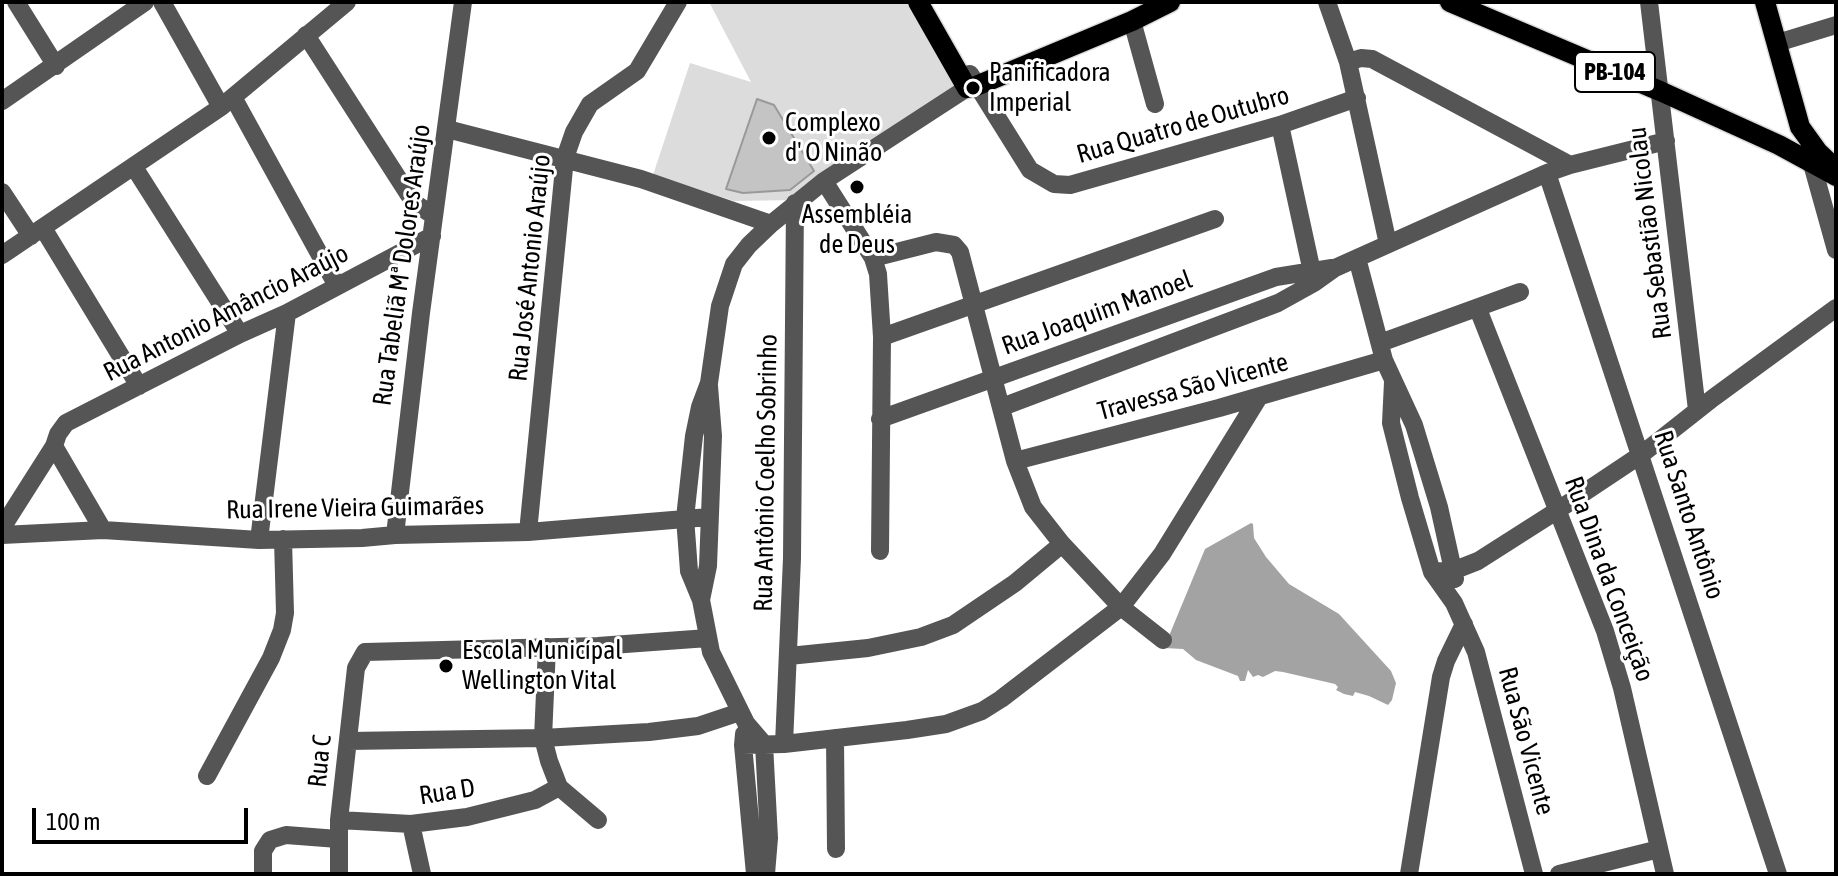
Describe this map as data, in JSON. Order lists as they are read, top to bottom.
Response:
{
  "streets": {
    "main road": ["PB-104"],
    "street": [
      "Rua Quatro de Outubro",
      "Rua Sebastião Nicolau",
      "Rua Tabeliã Mª Dolores Araújo",
      "Rua José Antonio Araújo",
      "Rua Antonio Amâncio Araújo",
      "Rua Joaquim Manoel",
      "Travessa São Vicente",
      "Rua Antônio Coelho Sobrinho",
      "Rua Irene Vieira Guimarães",
      "Rua Santo Antônio",
      "Rua Dina da Conceição",
      "Rua São Vicente",
      "Rua C",
      "Rua D"
    ]
  },
  "crossings": [
    ["PB-104", "Rua Sebastião Nicolau"],
    ["Rua Sebastião Nicolau", "Rua Joaquim Manoel"],
    ["Rua Tabeliã Mª Dolores Araújo", "Rua Antonio Amâncio Araújo"],
    ["Rua Tabeliã Mª Dolores Araújo", "Rua Irene Vieira Guimarães"],
    ["Rua José Antonio Araújo", "Rua Irene Vieira Guimarães"],
    ["Rua Joaquim Manoel", "Rua Santo Antônio"],
    ["Rua Joaquim Manoel", "Rua São Vicente"],
    ["Travessa São Vicente", "Rua Dina da Conceição"],
    ["Travessa São Vicente", "Rua São Vicente"],
    ["Rua C", "Rua D"]
  ],
  "places": [
    "Panificadora Imperial",
    "Complexo d' O Ninão",
    "Assembléia de Deus",
    "Escola Municípal Wellington Vital"
  ],
  "scale_bar": "100 m"
}
